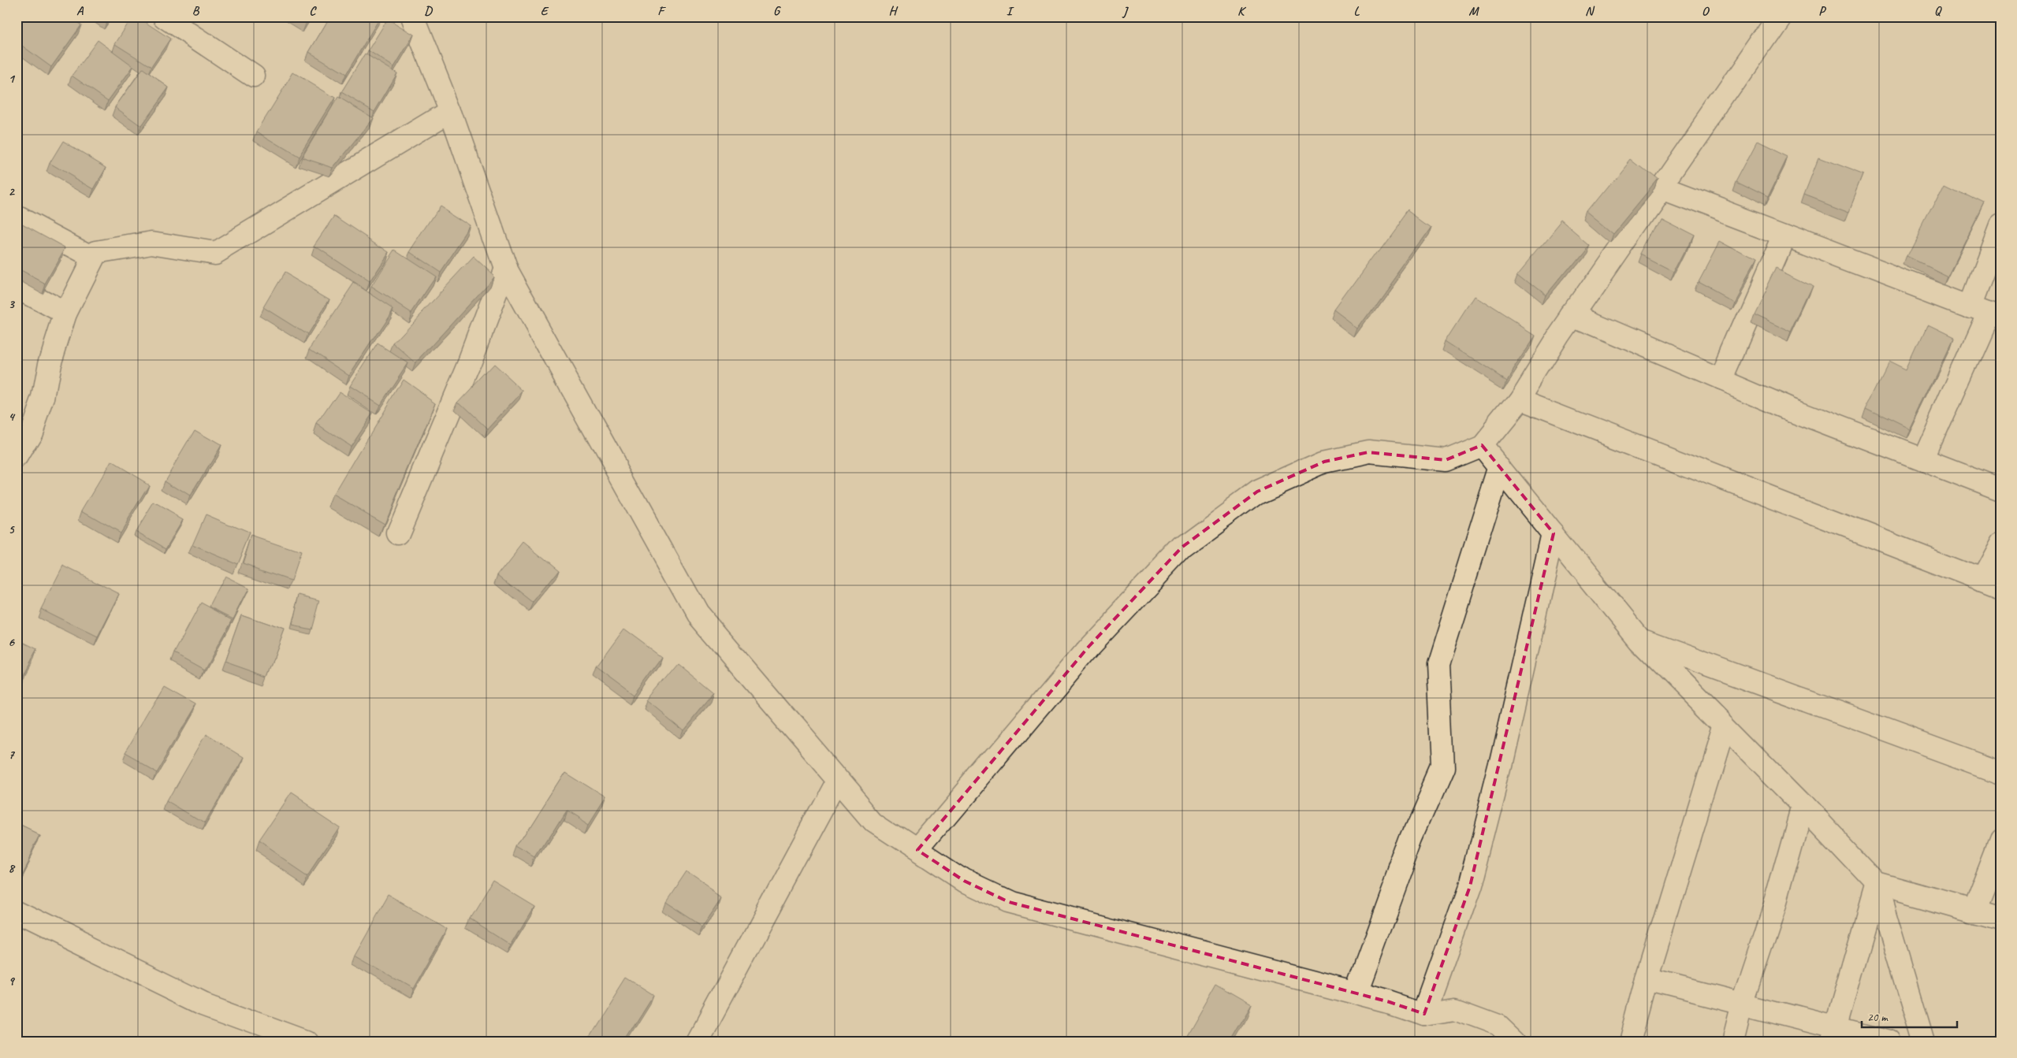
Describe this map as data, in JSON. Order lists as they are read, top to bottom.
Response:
{
  "scale_bar": "20 m",
  "grid": {
    "columns": [
      "A",
      "B",
      "C",
      "D",
      "E",
      "F",
      "G",
      "H",
      "I",
      "J",
      "K",
      "L",
      "M",
      "N",
      "O",
      "P",
      "Q"
    ],
    "rows": [
      "1",
      "2",
      "3",
      "4",
      "5",
      "6",
      "7",
      "8",
      "9"
    ]
  }
}
